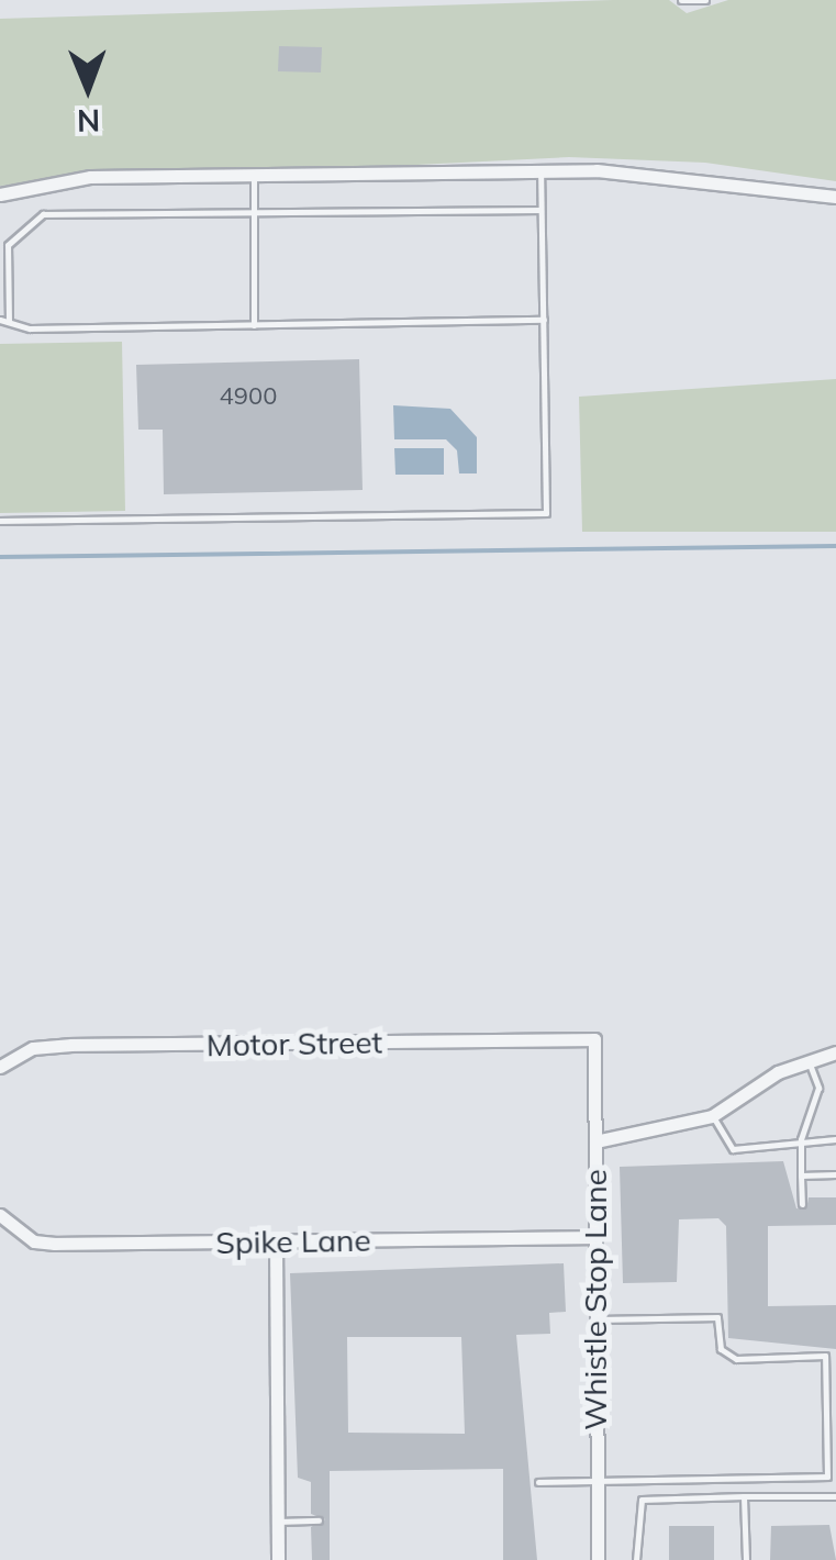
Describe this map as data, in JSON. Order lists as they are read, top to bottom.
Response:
{
  "streets": {
    "street": ["Motor Street", "Spike Lane", "Whistle Stop Lane"]
  },
  "crossings": [
    ["Motor Street", "Whistle Stop Lane"],
    ["Spike Lane", "Whistle Stop Lane"]
  ],
  "house_numbers": ["4900"],
  "north": "bottom"
}
